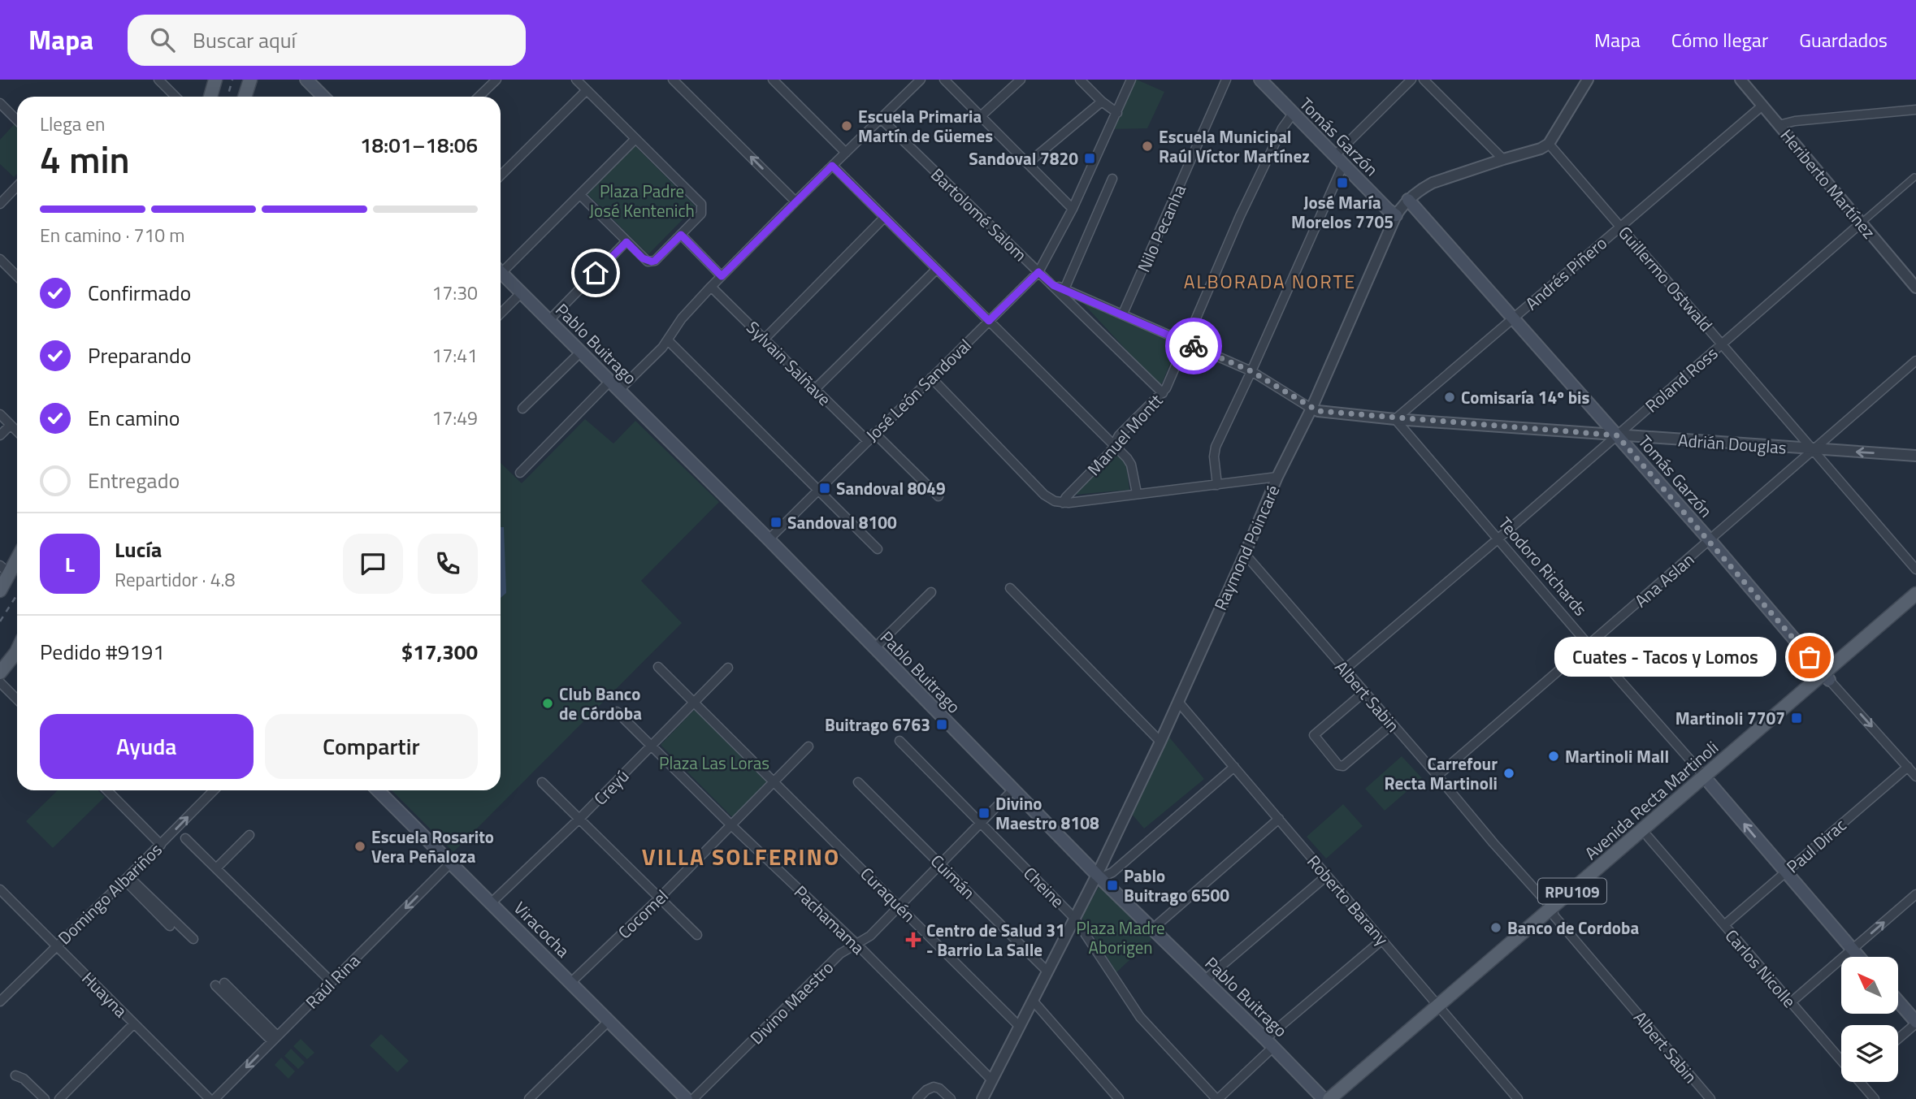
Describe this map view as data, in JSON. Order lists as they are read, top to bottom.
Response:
{
  "streets": {
    "main road": [
      "Tomás Garzón",
      "Pablo Buitrago",
      "Teodoro Richards",
      "Avenida Recta Martinoli",
      "RPU109",
      "Viracocha"
    ],
    "street": [
      "Heriberto Martínez",
      "Bartolomé Salom",
      "Nilo Pecanha",
      "Andrés Piñero",
      "Guillermo Ostwald",
      "Sylvain Salñave",
      "Roland Ross",
      "José León Sandoval",
      "Manuel Montt",
      "Adrián Douglas",
      "Raymond Poincaré",
      "Ana Aslan",
      "Albert Sabin",
      "Creyú",
      "Paul Dirac",
      "Cuimán",
      "Cheine",
      "Domingo Albariños",
      "Curaquén",
      "Roberto Barany",
      "Cocomel",
      "Pachamama",
      "Carlos Nicolle",
      "Raúl Rina",
      "Huayna",
      "Divino Maestro"
    ]
  },
  "crossings": [
    ["Tomás Garzón", "Andrés Piñero"],
    ["Tomás Garzón", "Roland Ross"],
    ["Tomás Garzón", "Manuel Montt"],
    ["Tomás Garzón", "Adrián Douglas"],
    ["Tomás Garzón", "Raymond Poincaré"],
    ["Tomás Garzón", "Ana Aslan"],
    ["Tomás Garzón", "Avenida Recta Martinoli"],
    ["Tomás Garzón", "Paul Dirac"],
    ["Heriberto Martínez", "Andrés Piñero"],
    ["Heriberto Martínez", "Roland Ross"],
    ["Bartolomé Salom", "Nilo Pecanha"],
    ["Bartolomé Salom", "José León Sandoval"],
    ["Bartolomé Salom", "Manuel Montt"],
    ["Bartolomé Salom", "Adrián Douglas"],
    ["Bartolomé Salom", "Raymond Poincaré"],
    ["Andrés Piñero", "Guillermo Ostwald"],
    ["Andrés Piñero", "Adrián Douglas"],
    ["Andrés Piñero", "Teodoro Richards"],
    ["Guillermo Ostwald", "Roland Ross"],
    ["Guillermo Ostwald", "Adrián Douglas"],
    ["Guillermo Ostwald", "Raymond Poincaré"],
    ["Guillermo Ostwald", "Ana Aslan"],
    ["Pablo Buitrago", "José León Sandoval"],
    ["Pablo Buitrago", "Raymond Poincaré"],
    ["Pablo Buitrago", "Divino Maestro"],
    ["Sylvain Salñave", "José León Sandoval"],
    ["Roland Ross", "Adrián Douglas"],
    ["Roland Ross", "Teodoro Richards"],
    ["Roland Ross", "Albert Sabin"],
    ["Adrián Douglas", "Raymond Poincaré"],
    ["Adrián Douglas", "Teodoro Richards"],
    ["Adrián Douglas", "Ana Aslan"],
    ["Raymond Poincaré", "Albert Sabin"],
    ["Raymond Poincaré", "Cuimán"],
    ["Raymond Poincaré", "Cheine"],
    ["Raymond Poincaré", "Curaquén"],
    ["Raymond Poincaré", "Roberto Barany"],
    ["Raymond Poincaré", "Pachamama"],
    ["Teodoro Richards", "Ana Aslan"],
    ["Teodoro Richards", "Avenida Recta Martinoli"],
    ["Teodoro Richards", "Paul Dirac"],
    ["Ana Aslan", "Albert Sabin"],
    ["Albert Sabin", "Avenida Recta Martinoli"],
    ["Creyú", "Curaquén"],
    ["Creyú", "Pachamama"],
    ["Creyú", "Viracocha"],
    ["Avenida Recta Martinoli", "Roberto Barany"],
    ["Avenida Recta Martinoli", "Carlos Nicolle"],
    ["Paul Dirac", "Carlos Nicolle"],
    ["Cuimán", "Divino Maestro"],
    ["Cheine", "Divino Maestro"],
    ["Domingo Albariños", "Huayna"],
    ["Curaquén", "Cocomel"],
    ["Curaquén", "Divino Maestro"],
    ["Cocomel", "Pachamama"],
    ["Cocomel", "Viracocha"],
    ["Pachamama", "Divino Maestro"],
    ["Viracocha", "Raúl Rina"]
  ],
  "one_way": ["Raúl Rina"],
  "districts": ["ALBORADA NORTE", "VILLA SOLFERINO"],
  "parks": ["Plaza Padre José Kentenich", "Plaza Las Loras", "Plaza Madre Aborigen"],
  "places": {
    "other": [
      "Escuela Primaria Martín de Güemes",
      "Escuela Municipal Raúl Víctor Martínez",
      "Comisaría 14º bis",
      "Cuates - Tacos y Lomos",
      "Club Banco de Córdoba",
      "Martinoli Mall",
      "Carrefour Recta Martinoli",
      "Escuela Rosarito Vera Peñaloza",
      "Banco de Cordoba"
    ],
    "transit": [
      "Sandoval 7820",
      "José María Morelos 7705",
      "Sandoval 8049",
      "Sandoval 8100",
      "Martinoli 7707",
      "Buitrago 6763",
      "Divino Maestro 8108",
      "Pablo Buitrago 6500"
    ],
    "health": ["Centro de Salud 31 - Barrio La Salle"]
  },
  "north": "top left",
  "page": {
    "header": "Mapa",
    "search": "Buscar aquí",
    "nav": ["Mapa", "Cómo llegar", "Guardados"],
    "heading": ["4 min", "Llega en", "18:01–18:06"],
    "panel": [
      "Lucía",
      "Repartidor · 4.8",
      "Pedido #9191",
      "$17,300"
    ],
    "bar": "En camino · 710 m",
    "list": [
      ["Confirmado", "17:30"],
      ["Preparando", "17:41"],
      ["En camino", "17:49"],
      "Entregado"
    ],
    "round": "L",
    "bubble": "Cuates - Tacos y Lomos",
    "buttons": ["Ayuda", "Compartir"]
  }
}
